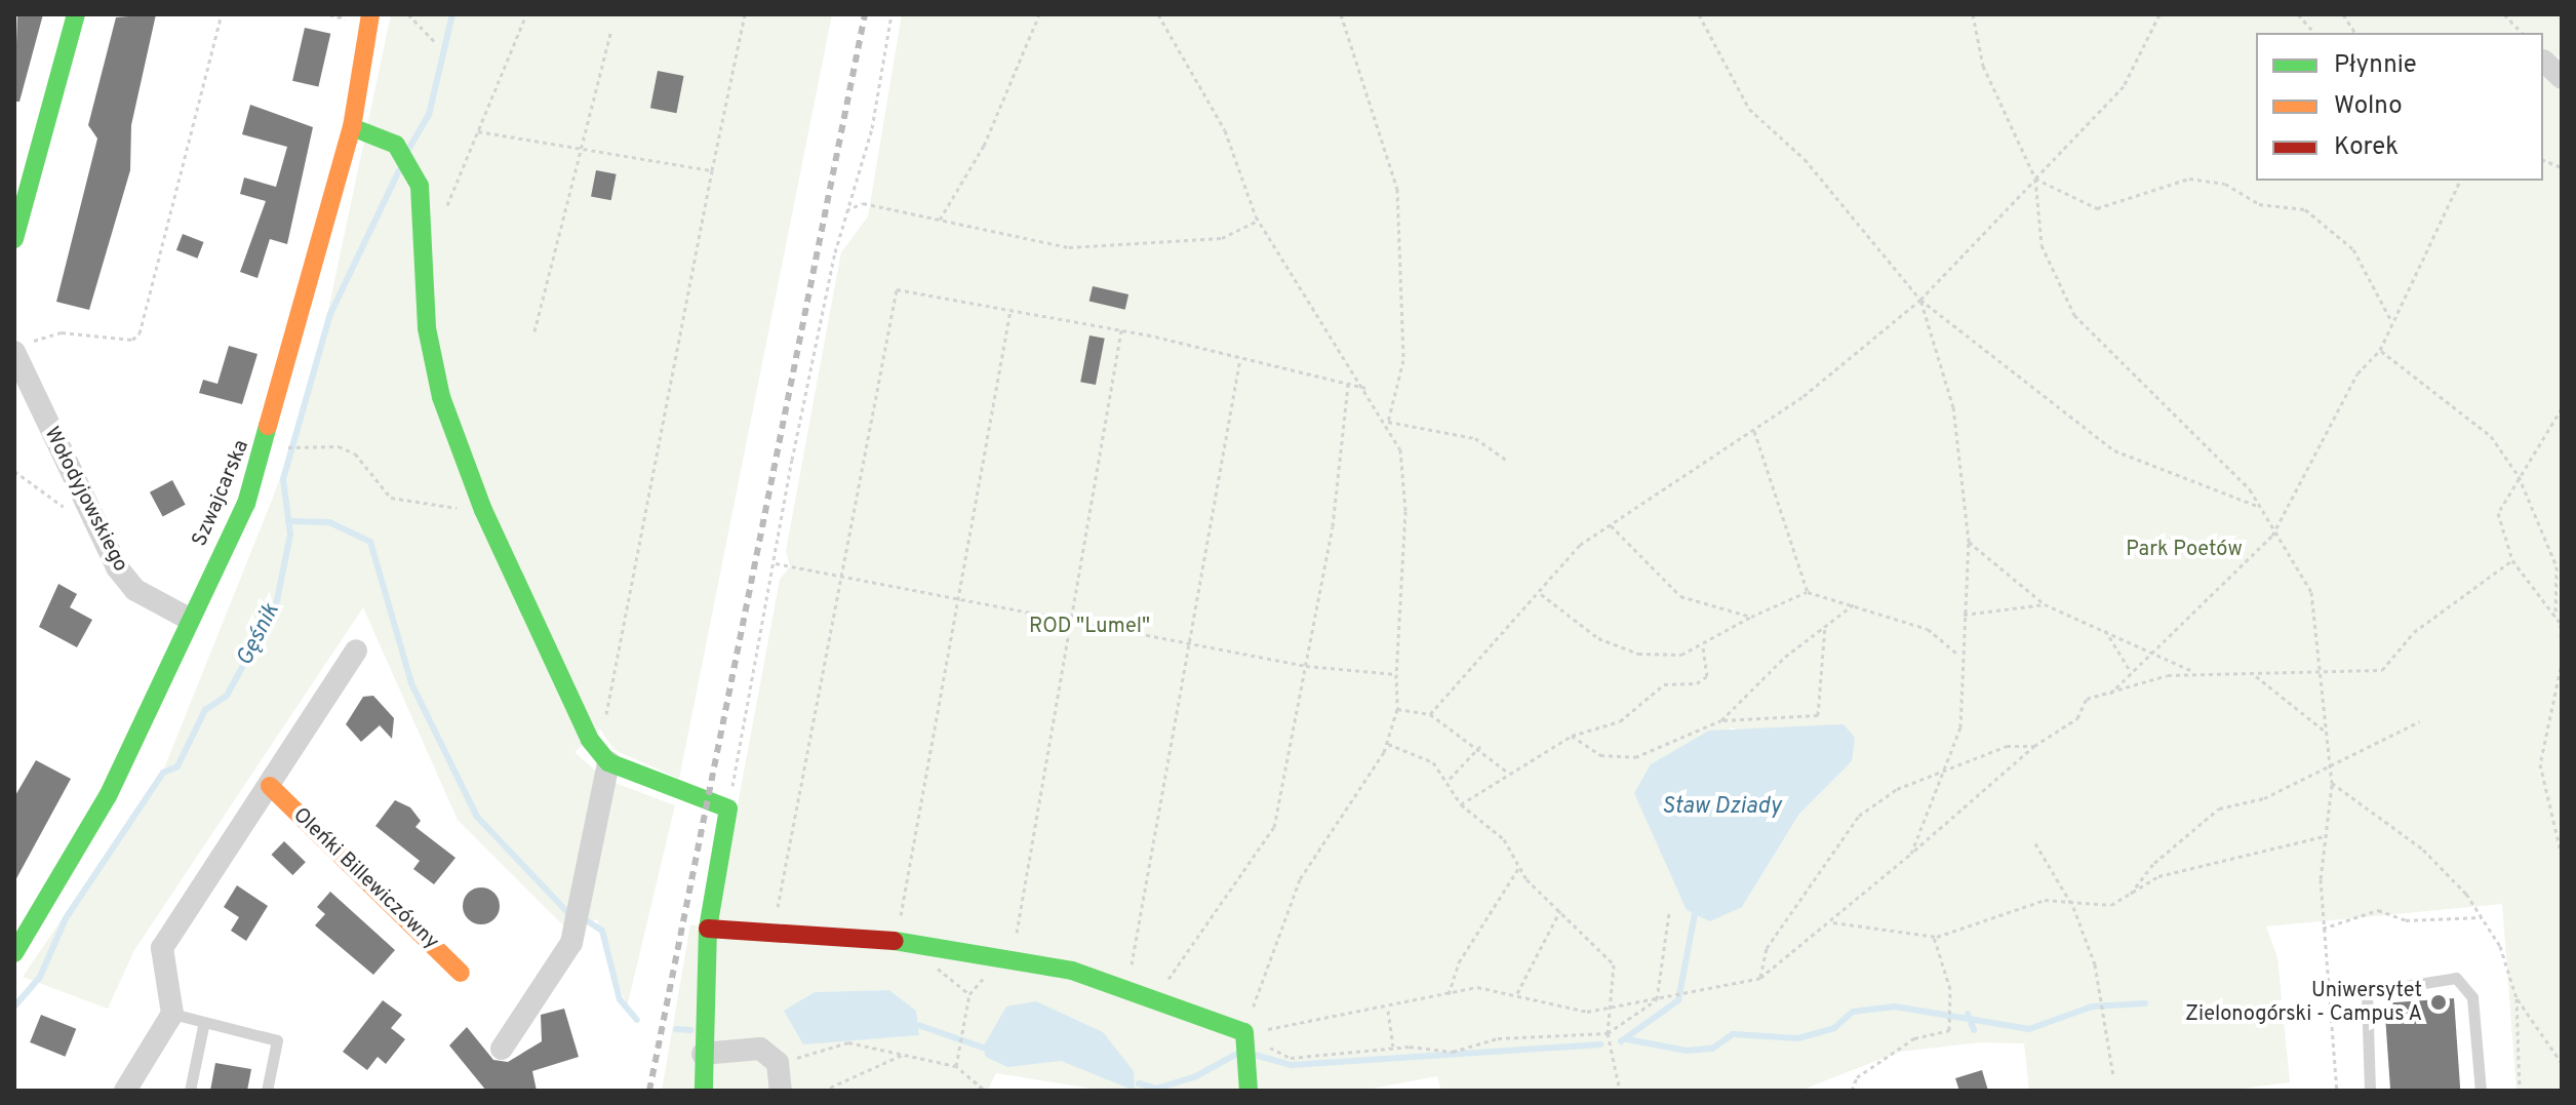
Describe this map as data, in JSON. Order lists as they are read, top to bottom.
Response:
{
  "streets": {
    "street": ["Szwajcarska", "Wołodyjowskiego", "Oleńki Billewiczówny"]
  },
  "crossings": [
    ["Szwajcarska", "Wołodyjowskiego"]
  ],
  "water": ["Gęśnik", "Staw Dziady"],
  "parks": ["Park Poetów", "ROD \"Lumel\""],
  "places": ["Uniwersytet Zielonogórski - Campus A"],
  "legend": ["Płynnie", "Wolno", "Korek"]
}
